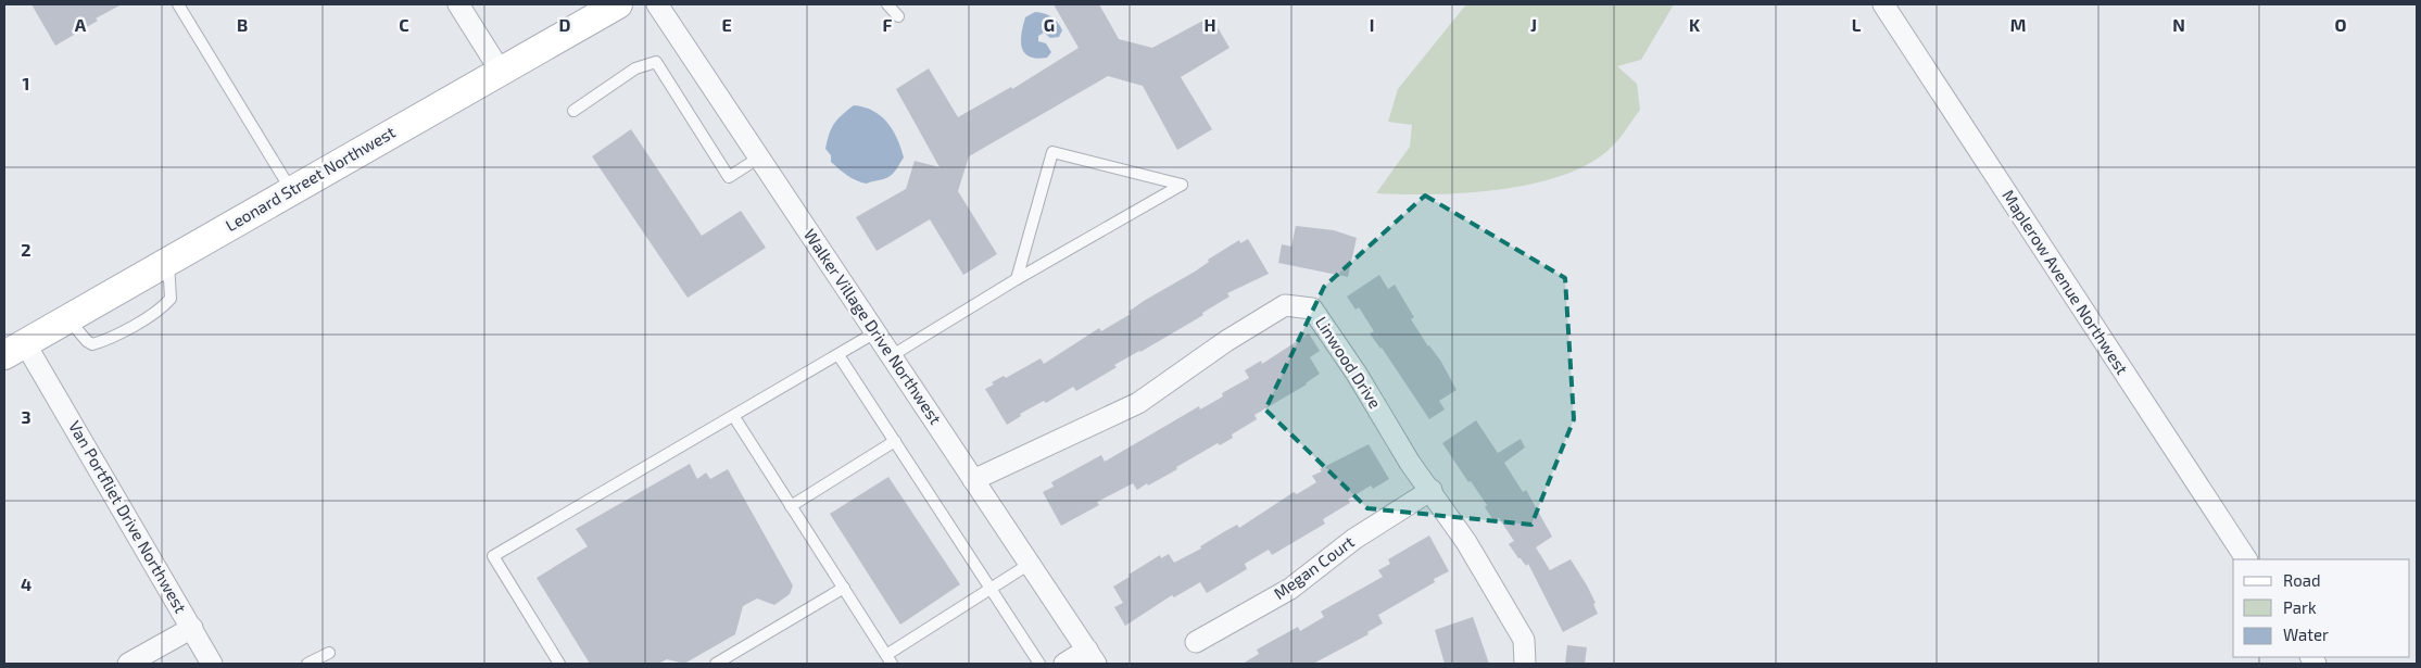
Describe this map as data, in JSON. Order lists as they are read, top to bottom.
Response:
{
  "streets": {
    "main road": ["Leonard Street Northwest"],
    "street": [
      "Maplerow Avenue Northwest",
      "Walker Village Drive Northwest",
      "Linwood Drive",
      "Van Portfliet Drive Northwest",
      "Megan Court"
    ]
  },
  "crossings": [
    ["Leonard Street Northwest", "Van Portfliet Drive Northwest"],
    ["Walker Village Drive Northwest", "Linwood Drive"],
    ["Linwood Drive", "Megan Court"]
  ],
  "legend": ["Road", "Park", "Water"],
  "grid": {
    "columns": [
      "A",
      "B",
      "C",
      "D",
      "E",
      "F",
      "G",
      "H",
      "I",
      "J",
      "K",
      "L",
      "M",
      "N",
      "O"
    ],
    "rows": [
      "1",
      "2",
      "3",
      "4"
    ]
  }
}
